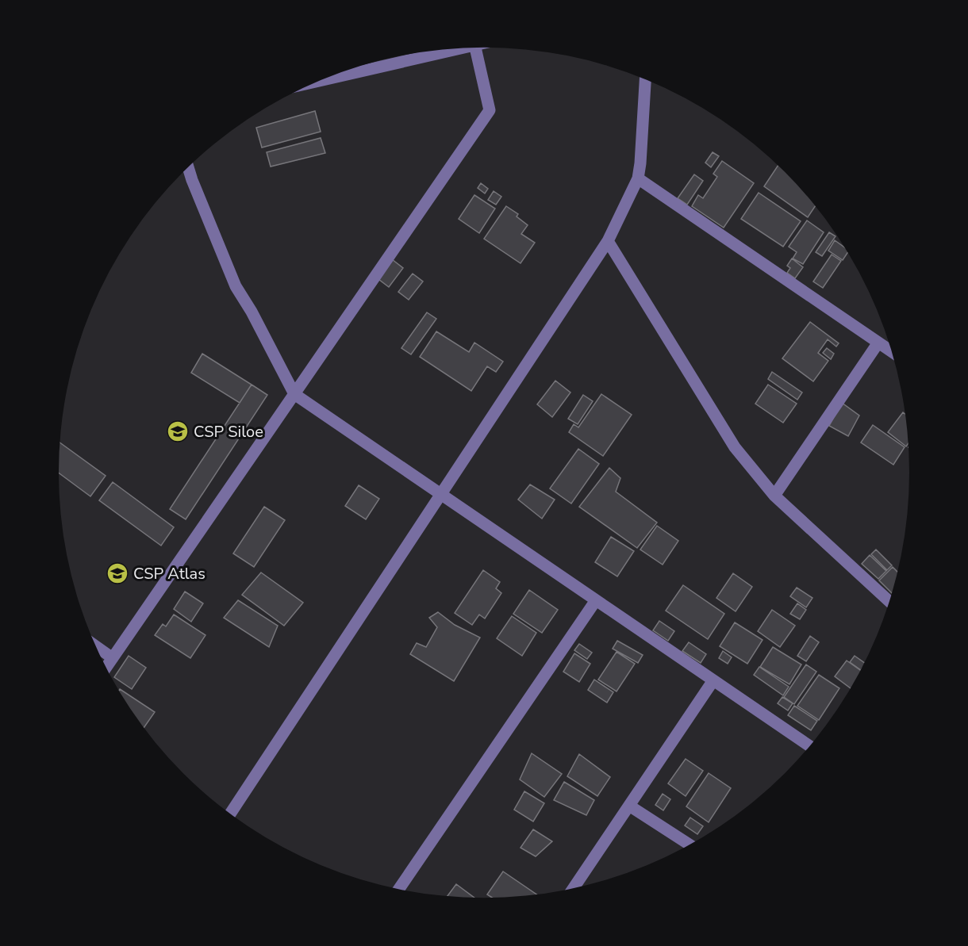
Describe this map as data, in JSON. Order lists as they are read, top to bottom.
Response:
{
  "places": {
    "school or university": ["CSP Siloe", "CSP Atlas"]
  }
}
